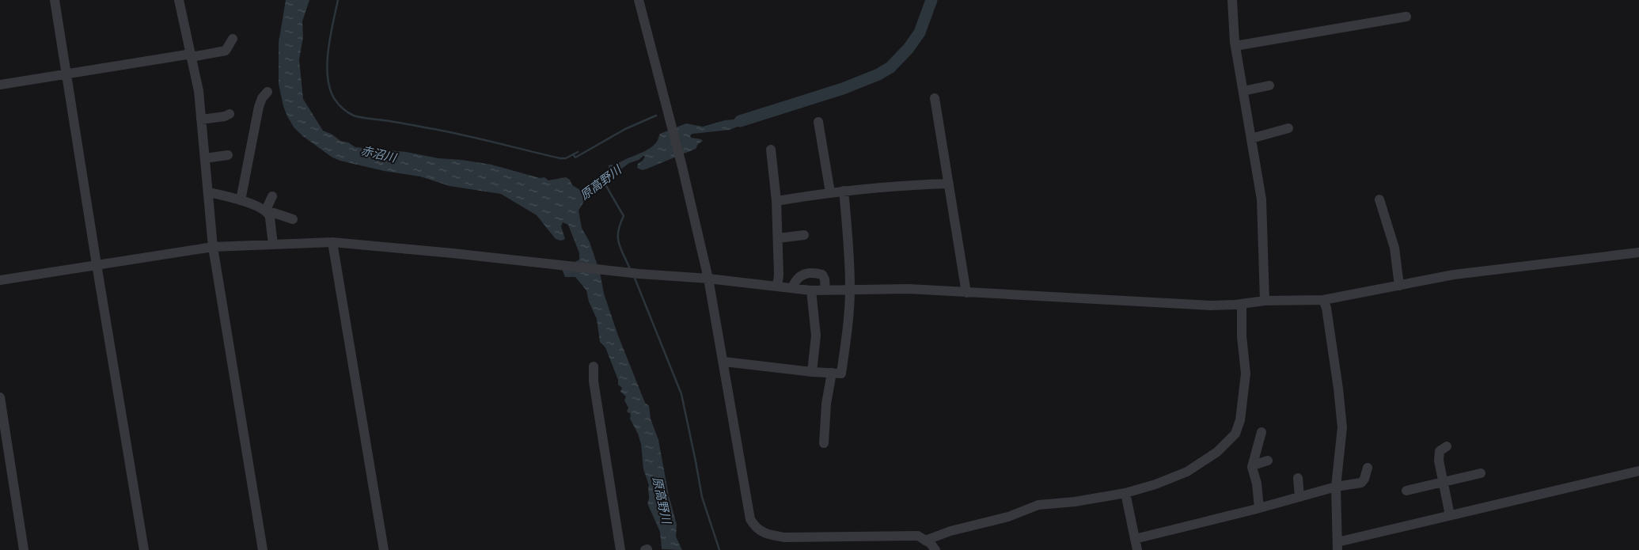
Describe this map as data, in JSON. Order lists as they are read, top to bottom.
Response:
{
  "water": ["赤沼川", "原高野川"]
}
